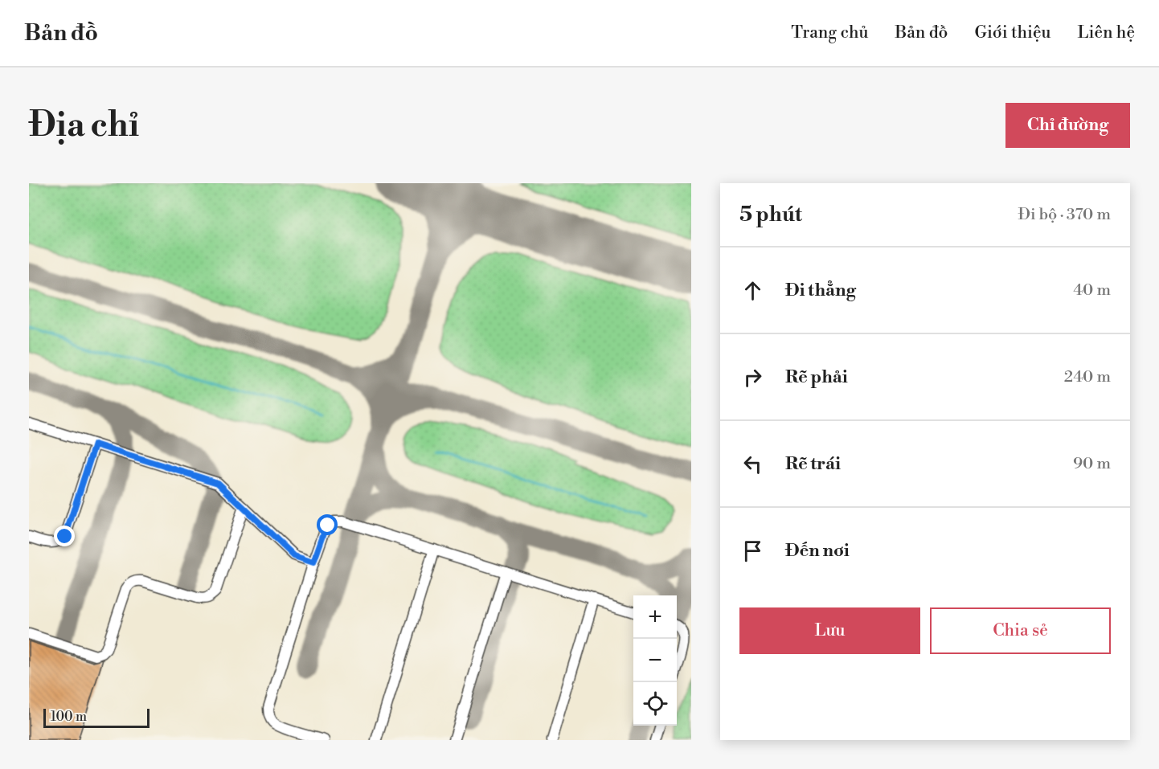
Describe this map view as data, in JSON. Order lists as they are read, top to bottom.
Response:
{
  "scale_bar": "100 m",
  "page": {
    "header": "Bản đồ",
    "nav": [
      "Trang chủ",
      "Bản đồ",
      "Giới thiệu",
      "Liên hệ"
    ],
    "buttons": [
      "Chỉ đường",
      ["Lưu", "Chia sẻ"]
    ],
    "title": "Địa chỉ",
    "heading": ["5 phút", "Đi bộ · 370 m"],
    "list": [
      ["Đi thẳng", "40 m"],
      ["Rẽ phải", "240 m"],
      ["Rẽ trái", "90 m"],
      "Đến nơi"
    ],
    "map_buttons": ["+", "−"],
    "scale": "100 m"
  }
}
